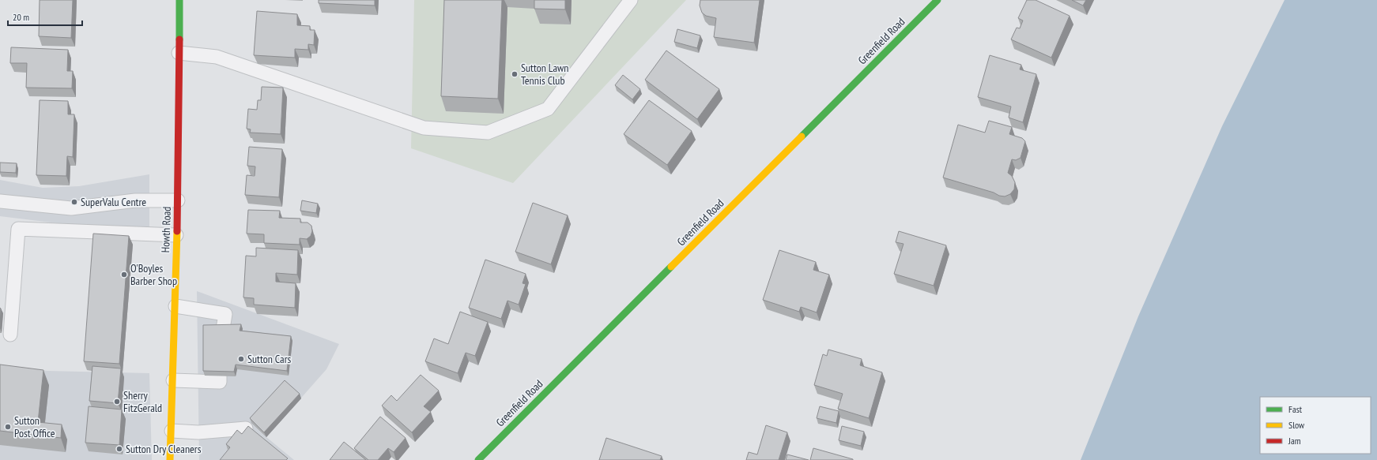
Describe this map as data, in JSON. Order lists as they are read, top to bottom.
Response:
{
  "streets": {
    "main road": ["Greenfield Road", "Howth Road"]
  },
  "places": [
    "Sutton Lawn Tennis Club",
    "SuperValu Centre",
    "O'Boyles Barber Shop",
    "Sutton Cars",
    "Sherry FitzGerald",
    "Sutton Post Office",
    "Sutton Dry Cleaners"
  ],
  "legend": ["Fast", "Slow", "Jam"],
  "scale_bar": "20 m"
}
